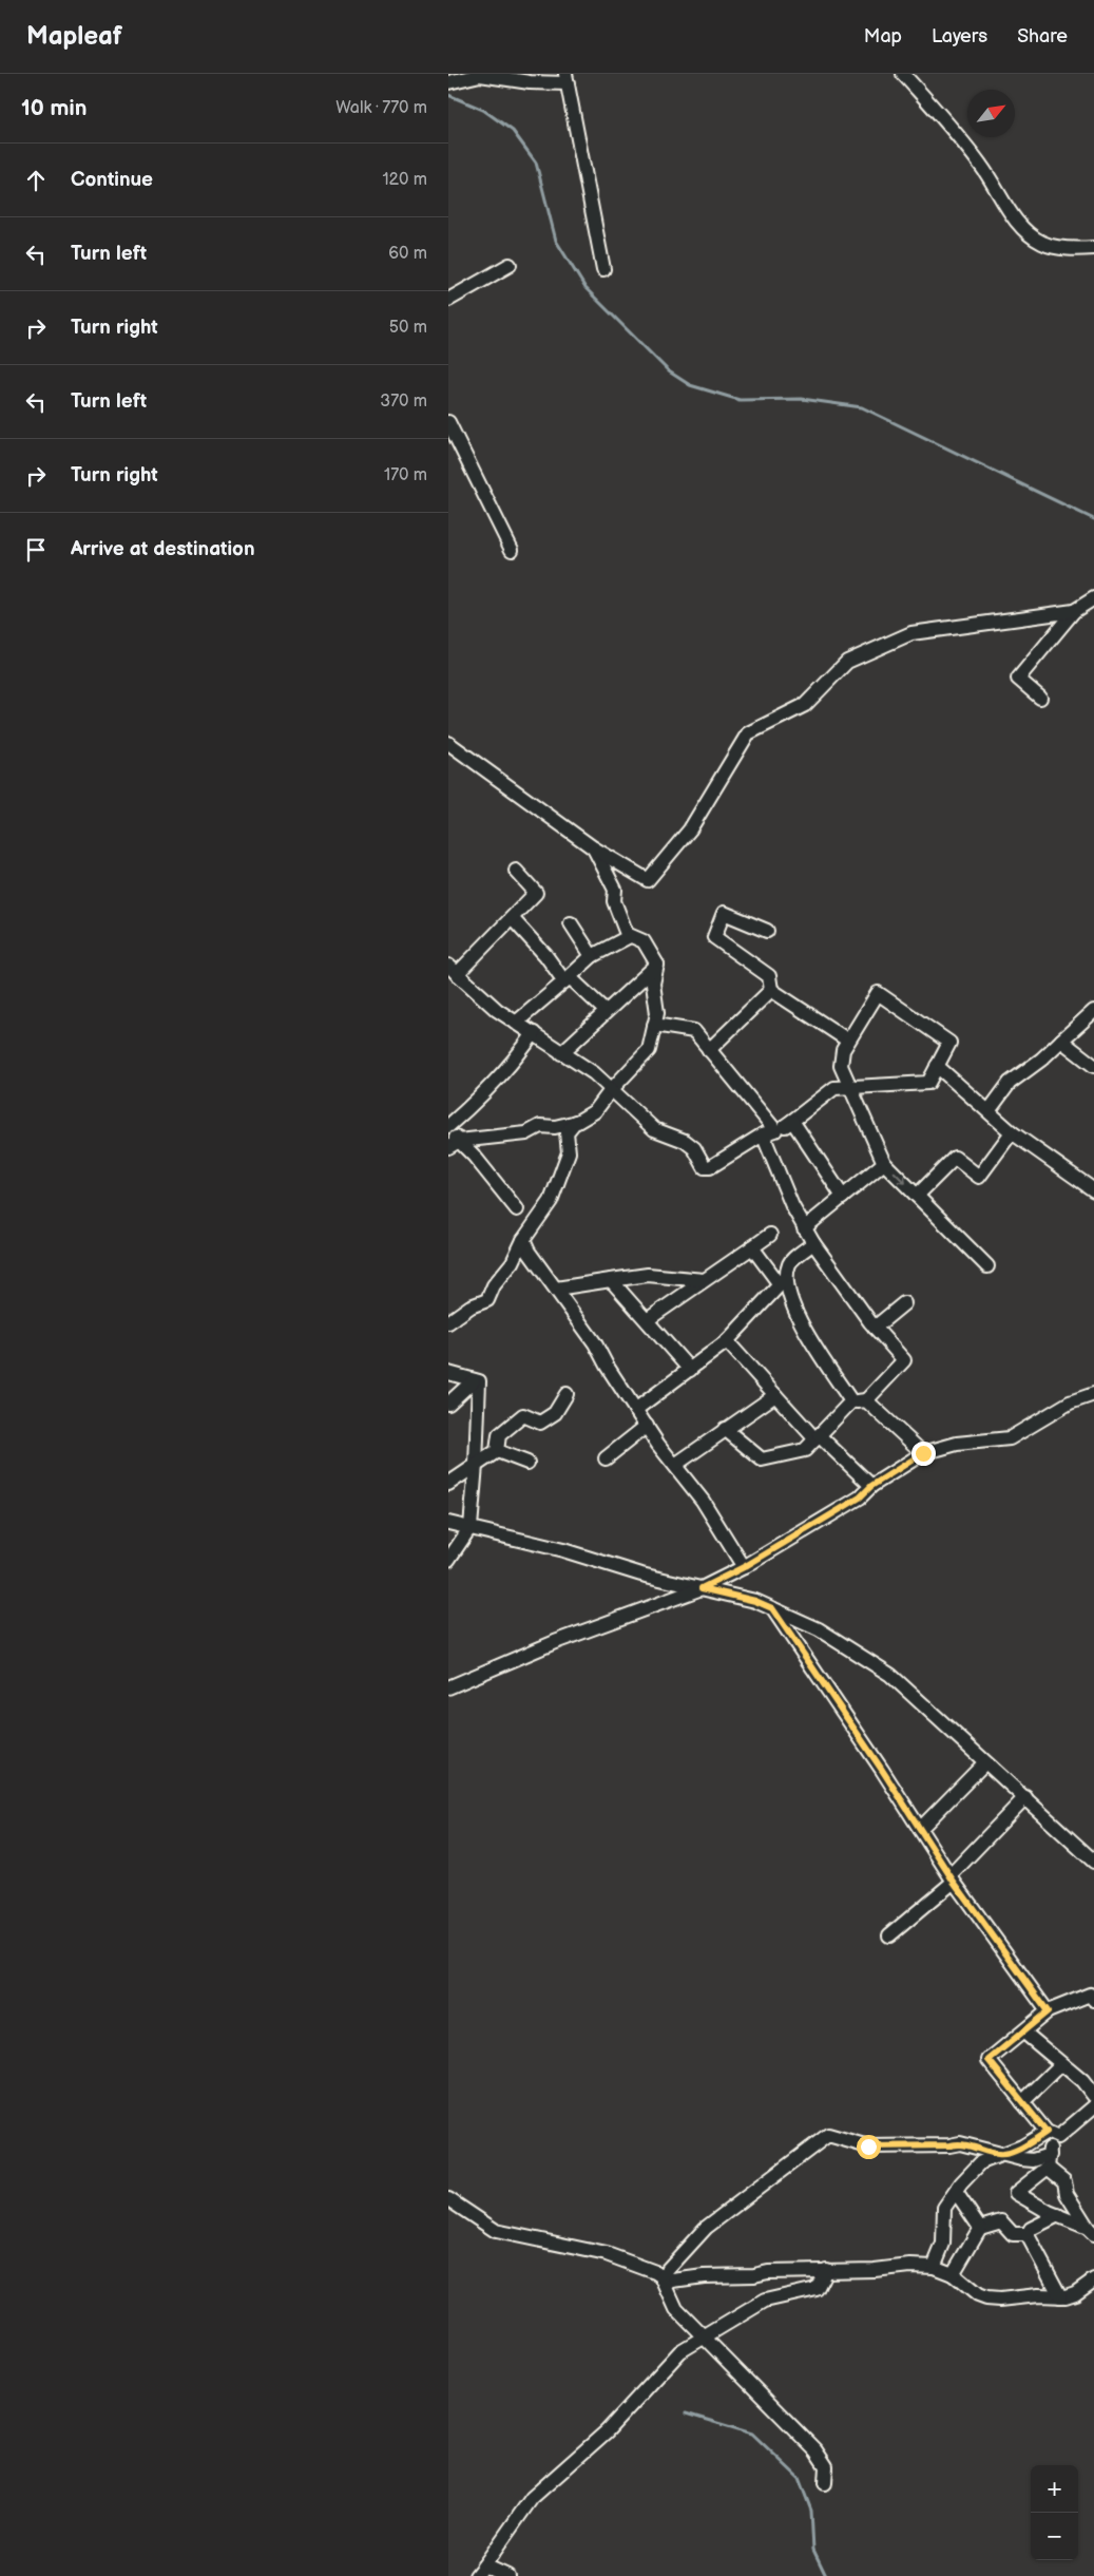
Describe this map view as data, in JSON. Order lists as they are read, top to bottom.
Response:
{
  "north": "top right",
  "page": {
    "header": "Mapleaf",
    "nav": ["Map", "Layers", "Share"],
    "heading": ["10 min", "Walk · 770 m"],
    "list": [
      ["Continue", "120 m"],
      ["Turn left", "60 m"],
      ["Turn right", "50 m"],
      ["Turn left", "370 m"],
      ["Turn right", "170 m"],
      "Arrive at destination"
    ],
    "map_buttons": ["+", "−"]
  }
}
